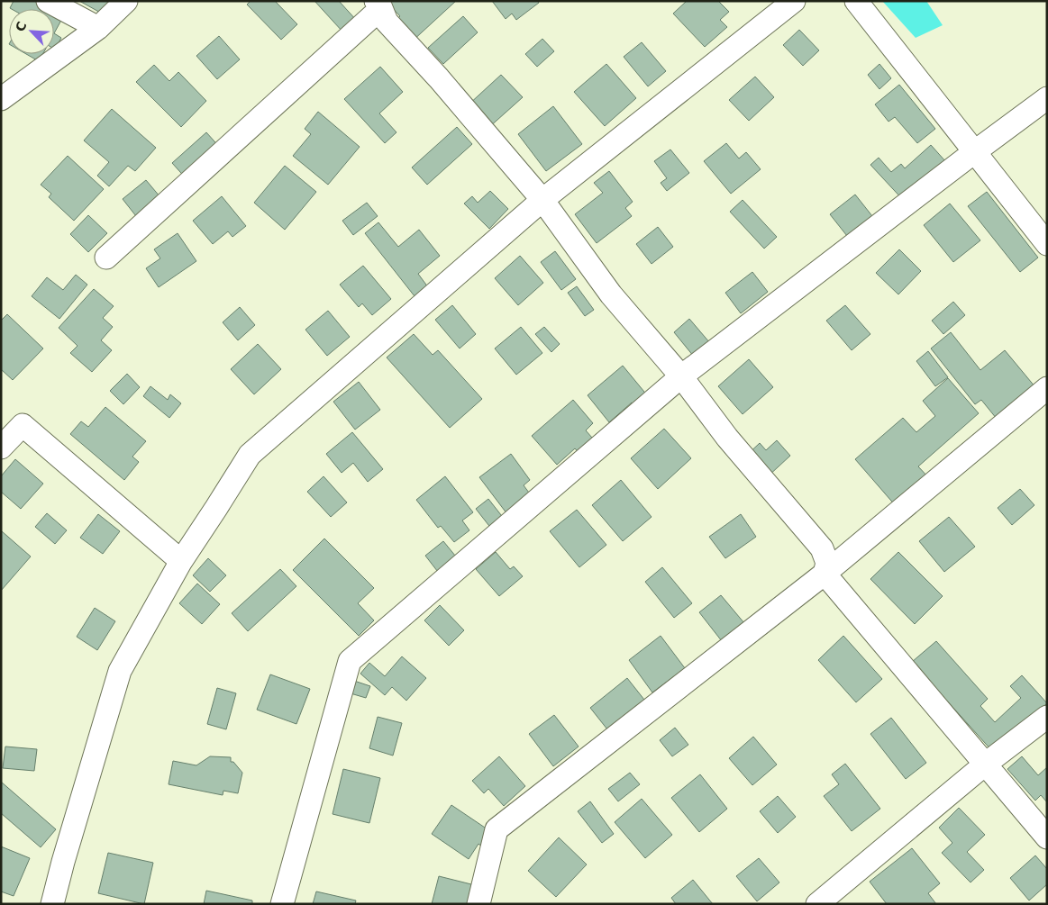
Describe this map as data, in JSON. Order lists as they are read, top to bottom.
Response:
{
  "north": "top left"
}
